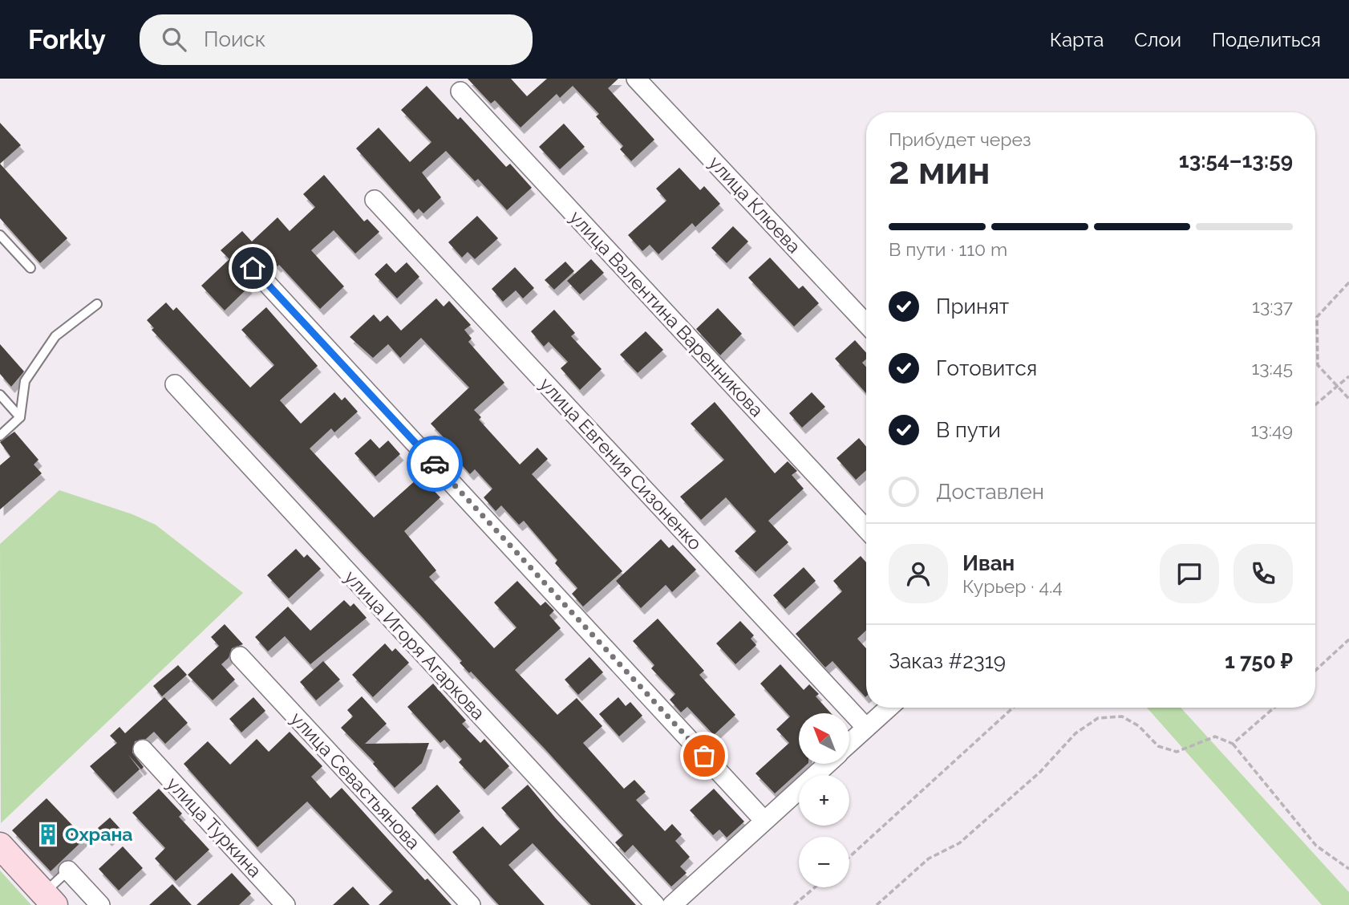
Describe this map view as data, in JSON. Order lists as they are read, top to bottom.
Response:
{
  "streets": {
    "street": [
      "улица Клюева",
      "улица Валентина Варенникова",
      "улица Евгения Сизоненко",
      "улица Игоря Агаркова",
      "улица Севастьянова",
      "улица Туркина"
    ]
  },
  "places": {
    "building": ["Охрана"]
  },
  "north": "top left",
  "page": {
    "header": "Forkly",
    "search": "Поиск",
    "nav": ["Карта", "Слои", "Поделиться"],
    "heading": ["2 мин", "Прибудет через", "13:54–13:59"],
    "panel": [
      "Иван",
      "Курьер · 4.4",
      "Заказ #2319",
      "1 750 ₽"
    ],
    "bar": "В пути · 110 m",
    "list": [
      ["Принят", "13:37"],
      ["Готовится", "13:45"],
      ["В пути", "13:49"],
      "Доставлен"
    ],
    "map_buttons": ["+", "−"]
  }
}
